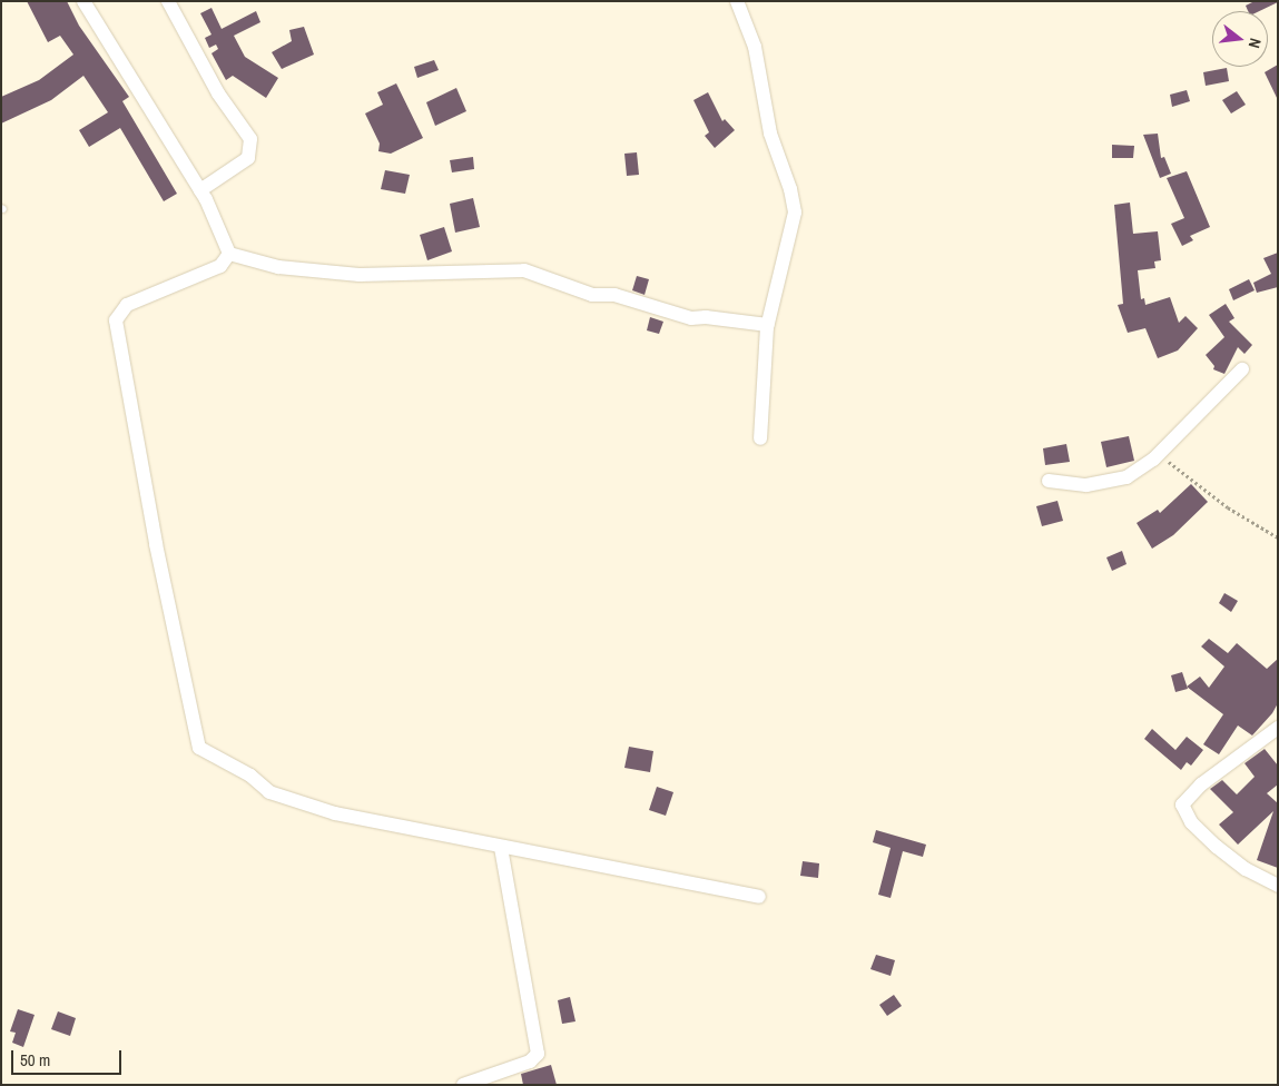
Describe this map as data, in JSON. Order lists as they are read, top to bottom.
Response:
{
  "scale_bar": "50 m",
  "north": "right"
}
